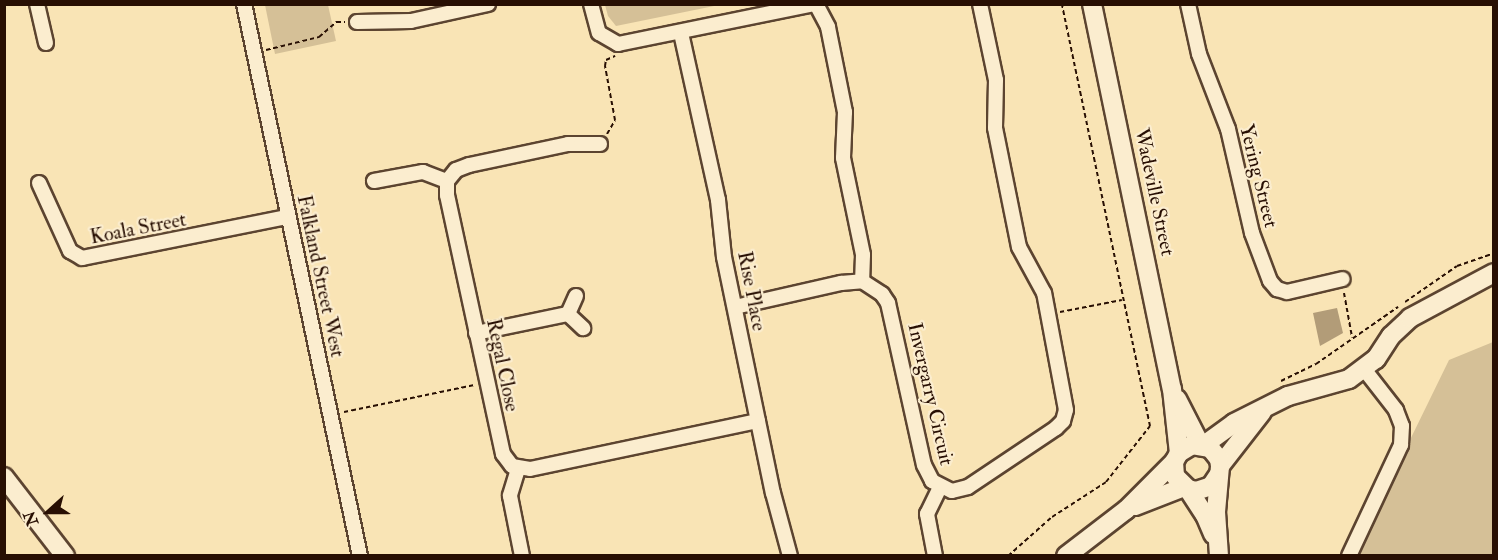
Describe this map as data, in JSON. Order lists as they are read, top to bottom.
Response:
{
  "streets": {
    "main road": ["Wadeville Street"],
    "street": [
      "Yering Street",
      "Koala Street",
      "Falkland Street West",
      "Rise Place",
      "Regal Close",
      "Invergarry Circuit"
    ]
  },
  "crossings": [
    ["Koala Street", "Falkland Street West"]
  ],
  "north": "left"
}
